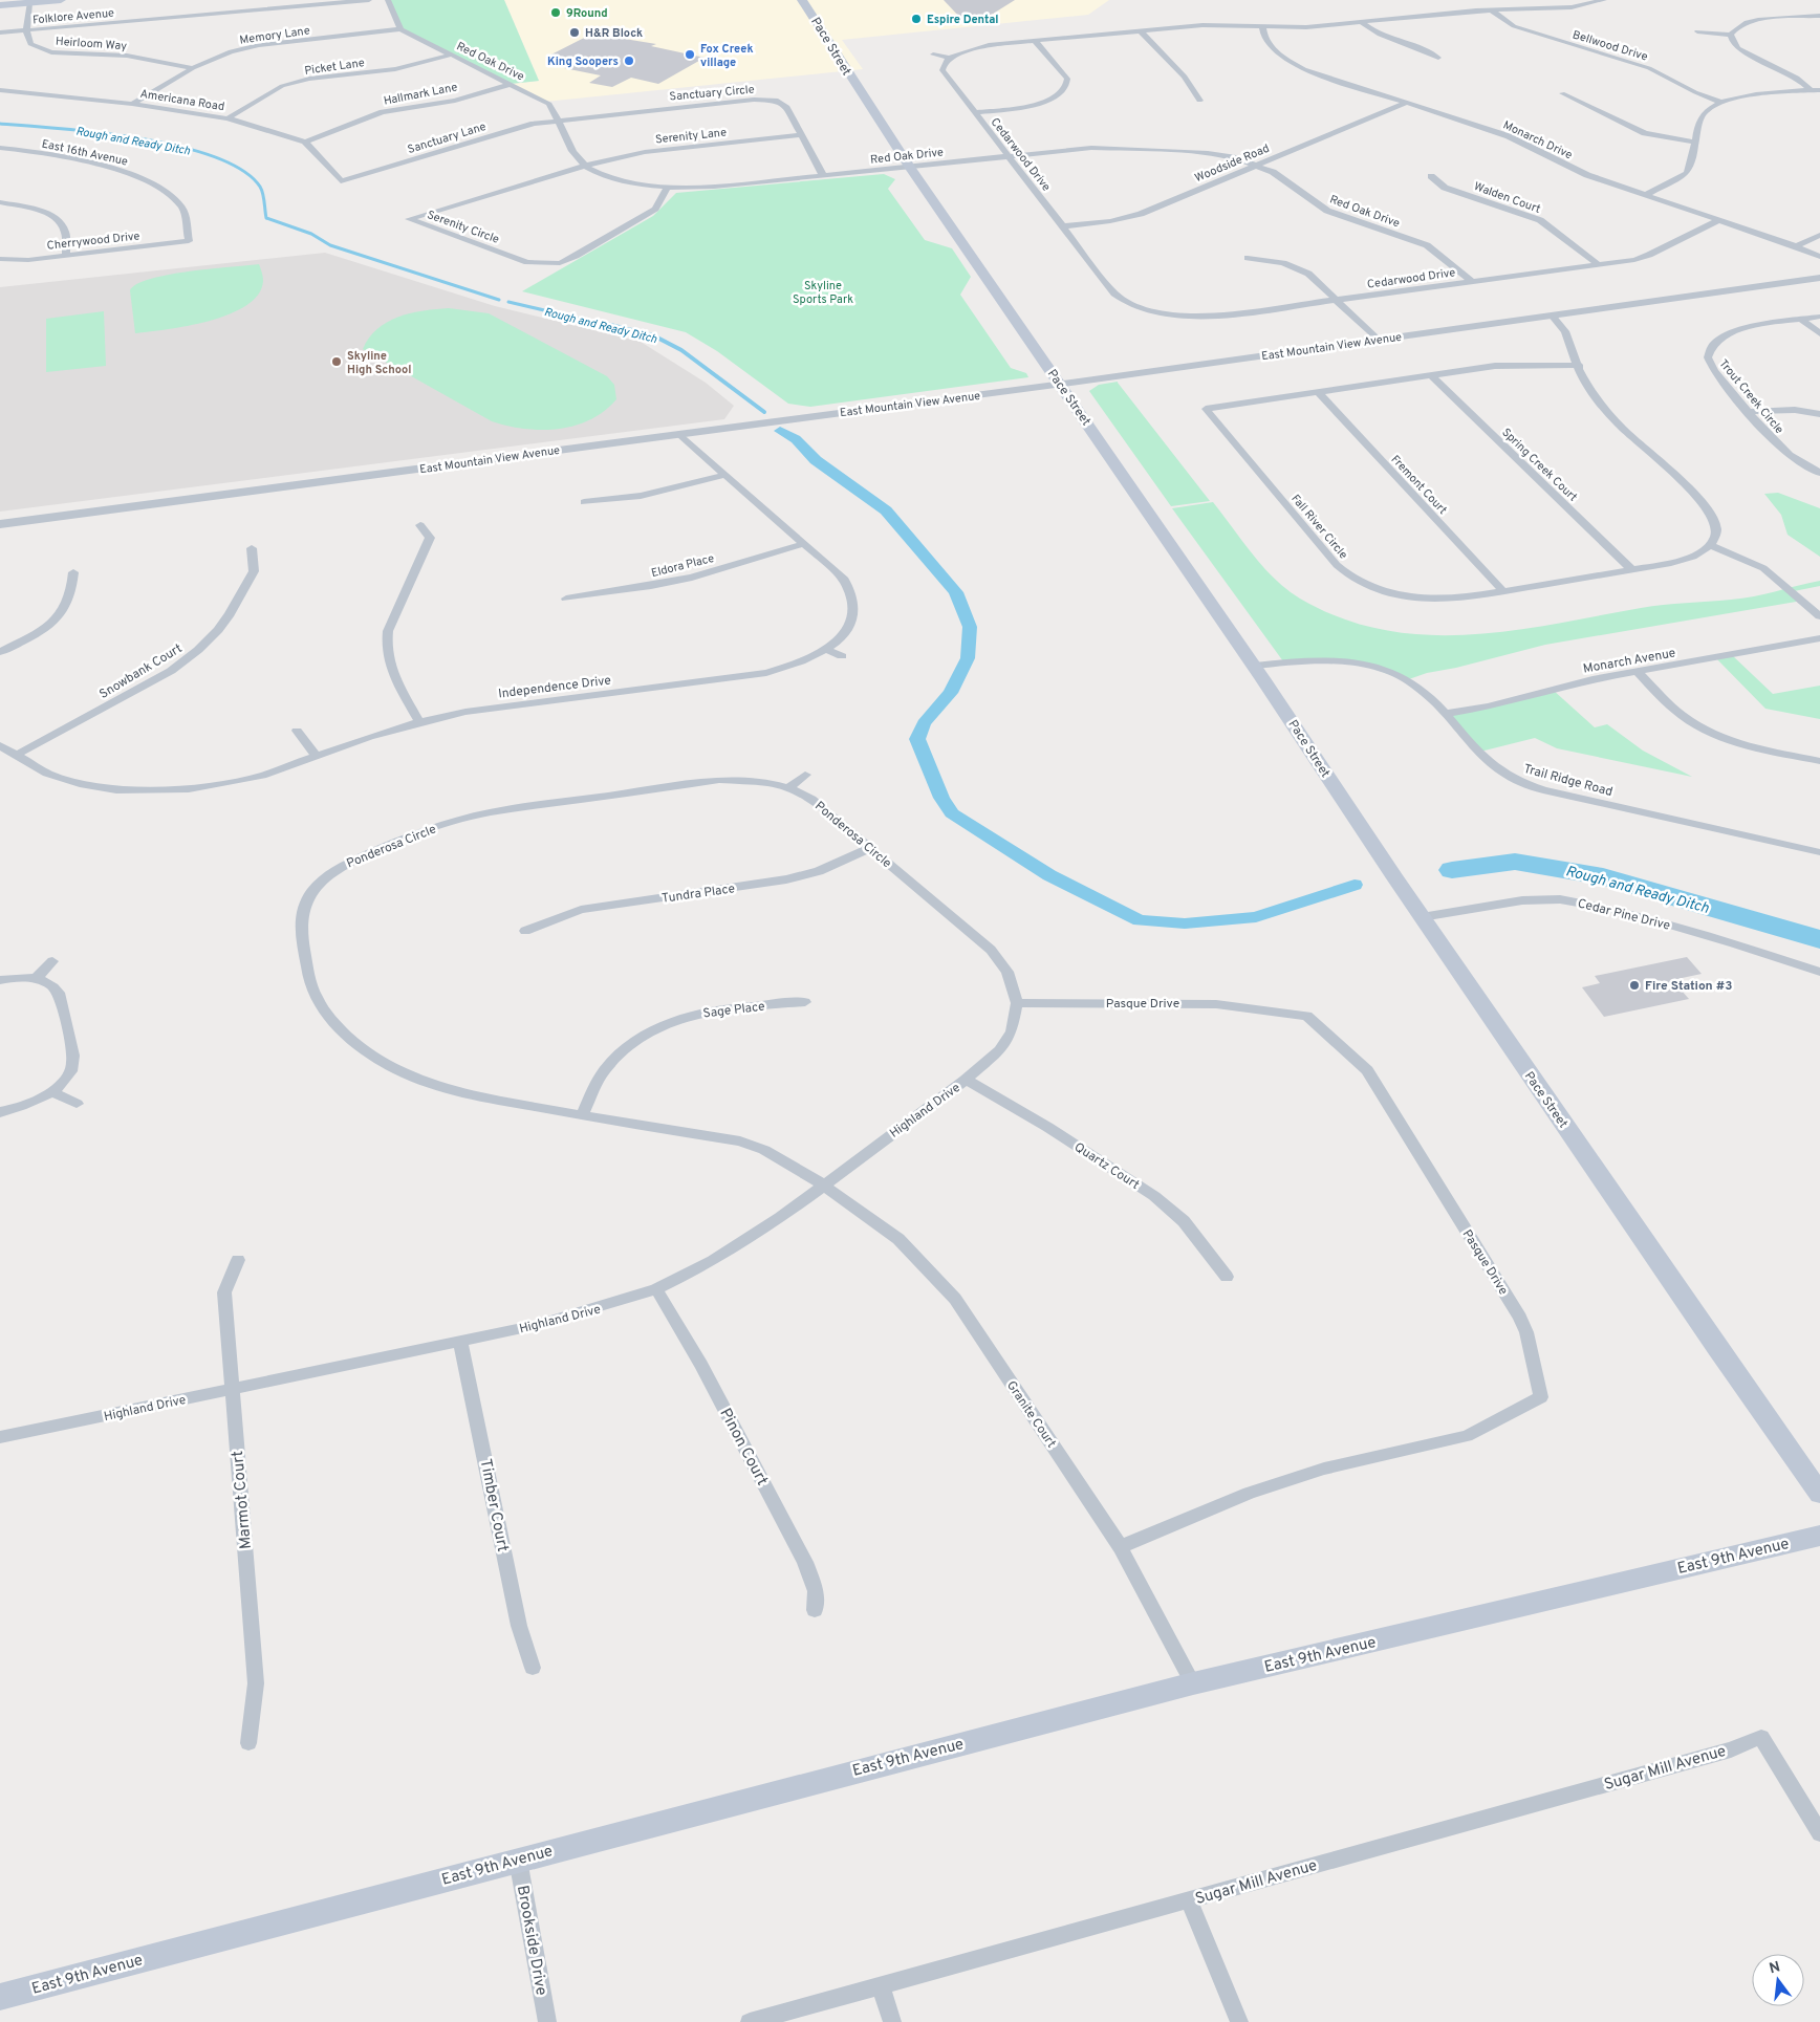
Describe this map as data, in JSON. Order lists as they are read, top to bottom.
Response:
{
  "streets": {
    "main road": ["Pace Street", "East 9th Avenue"],
    "street": [
      "Folklore Avenue",
      "Memory Lane",
      "Heirloom Way",
      "Bellwood Drive",
      "Red Oak Drive",
      "Picket Lane",
      "Sanctuary Circle",
      "Hallmark Lane",
      "Americana Road",
      "Serenity Lane",
      "Sanctuary Lane",
      "Monarch Drive",
      "East 16th Avenue",
      "Cedarwood Drive",
      "Woodside Road",
      "Walden Court",
      "Serenity Circle",
      "Cherrywood Drive",
      "East Mountain View Avenue",
      "Trout Creek Circle",
      "Spring Creek Court",
      "Fremont Court",
      "Fall River Circle",
      "Eldora Place",
      "Monarch Avenue",
      "Snowbank Court",
      "Independence Drive",
      "Trail Ridge Road",
      "Ponderosa Circle",
      "Tundra Place",
      "Cedar Pine Drive",
      "Pasque Drive",
      "Sage Place",
      "Highland Drive",
      "Quartz Court",
      "Granite Court",
      "Pinon Court",
      "Marmot Court",
      "Timber Court",
      "Sugar Mill Avenue",
      "Brookside Drive"
    ]
  },
  "crossings": [
    ["Folklore Avenue", "Heirloom Way"],
    ["Memory Lane", "Heirloom Way"],
    ["Memory Lane", "Red Oak Drive"],
    ["Memory Lane", "Americana Road"],
    ["Pace Street", "Red Oak Drive"],
    ["Pace Street", "East Mountain View Avenue"],
    ["Pace Street", "Trail Ridge Road"],
    ["Pace Street", "Cedar Pine Drive"],
    ["Red Oak Drive", "Picket Lane"],
    ["Red Oak Drive", "Sanctuary Circle"],
    ["Red Oak Drive", "Hallmark Lane"],
    ["Red Oak Drive", "Serenity Lane"],
    ["Red Oak Drive", "Sanctuary Lane"],
    ["Red Oak Drive", "Cedarwood Drive"],
    ["Red Oak Drive", "Woodside Road"],
    ["Red Oak Drive", "Serenity Circle"],
    ["Picket Lane", "Americana Road"],
    ["Sanctuary Circle", "Serenity Lane"],
    ["Sanctuary Circle", "Sanctuary Lane"],
    ["Hallmark Lane", "Americana Road"],
    ["Hallmark Lane", "Sanctuary Lane"],
    ["Americana Road", "Sanctuary Lane"],
    ["Serenity Lane", "Serenity Circle"],
    ["Monarch Drive", "Cedarwood Drive"],
    ["Monarch Drive", "Woodside Road"],
    ["East 16th Avenue", "Cherrywood Drive"],
    ["Cedarwood Drive", "Woodside Road"],
    ["Cedarwood Drive", "Walden Court"],
    ["East Mountain View Avenue", "Independence Drive"],
    ["Spring Creek Court", "Fall River Circle"],
    ["Fremont Court", "Fall River Circle"],
    ["Eldora Place", "Independence Drive"],
    ["Monarch Avenue", "Trail Ridge Road"],
    ["Snowbank Court", "Independence Drive"],
    ["Ponderosa Circle", "Tundra Place"],
    ["Ponderosa Circle", "Pasque Drive"],
    ["Ponderosa Circle", "Sage Place"],
    ["Ponderosa Circle", "Highland Drive"],
    ["Ponderosa Circle", "Granite Court"],
    ["Pasque Drive", "Highland Drive"],
    ["Pasque Drive", "Granite Court"],
    ["Highland Drive", "Quartz Court"],
    ["Highland Drive", "Granite Court"],
    ["Highland Drive", "Pinon Court"],
    ["Highland Drive", "Marmot Court"],
    ["Highland Drive", "Timber Court"],
    ["Granite Court", "East 9th Avenue"],
    ["East 9th Avenue", "Brookside Drive"]
  ],
  "water": ["Rough and Ready Ditch"],
  "parks": ["Skyline Sports Park"],
  "places": [
    "9Round",
    "Espire Dental",
    "H&R Block",
    "Fox Creek village",
    "King Soopers",
    "Skyline High School",
    "Fire Station #3"
  ],
  "north": "top"
}
